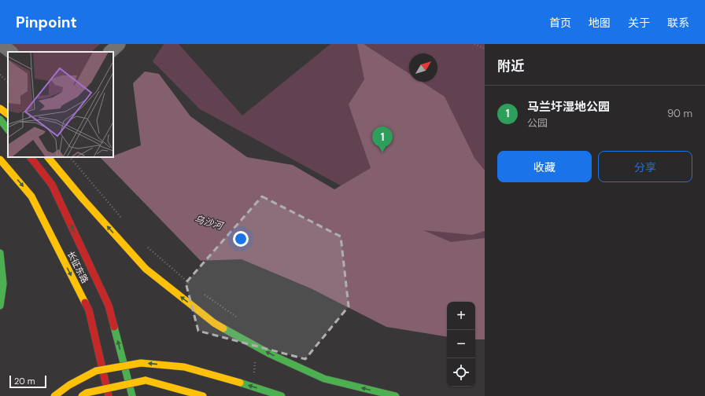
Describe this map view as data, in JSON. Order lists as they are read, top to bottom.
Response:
{
  "streets": {
    "main road": ["长征东路"]
  },
  "water": ["乌沙河"],
  "scale_bar": "20 m",
  "north": "top right",
  "page": {
    "header": "Pinpoint",
    "nav": [
      "首页",
      "地图",
      "关于",
      "联系"
    ],
    "heading": "附近",
    "list": [
      {
        "mark": "1",
        "name": "马兰圩湿地公园",
        "note": "公园",
        "value": "90 m"
      }
    ],
    "pins": "1",
    "buttons": ["收藏", "分享"],
    "map_buttons": ["+", "−"],
    "scale": "20 m"
  }
}
